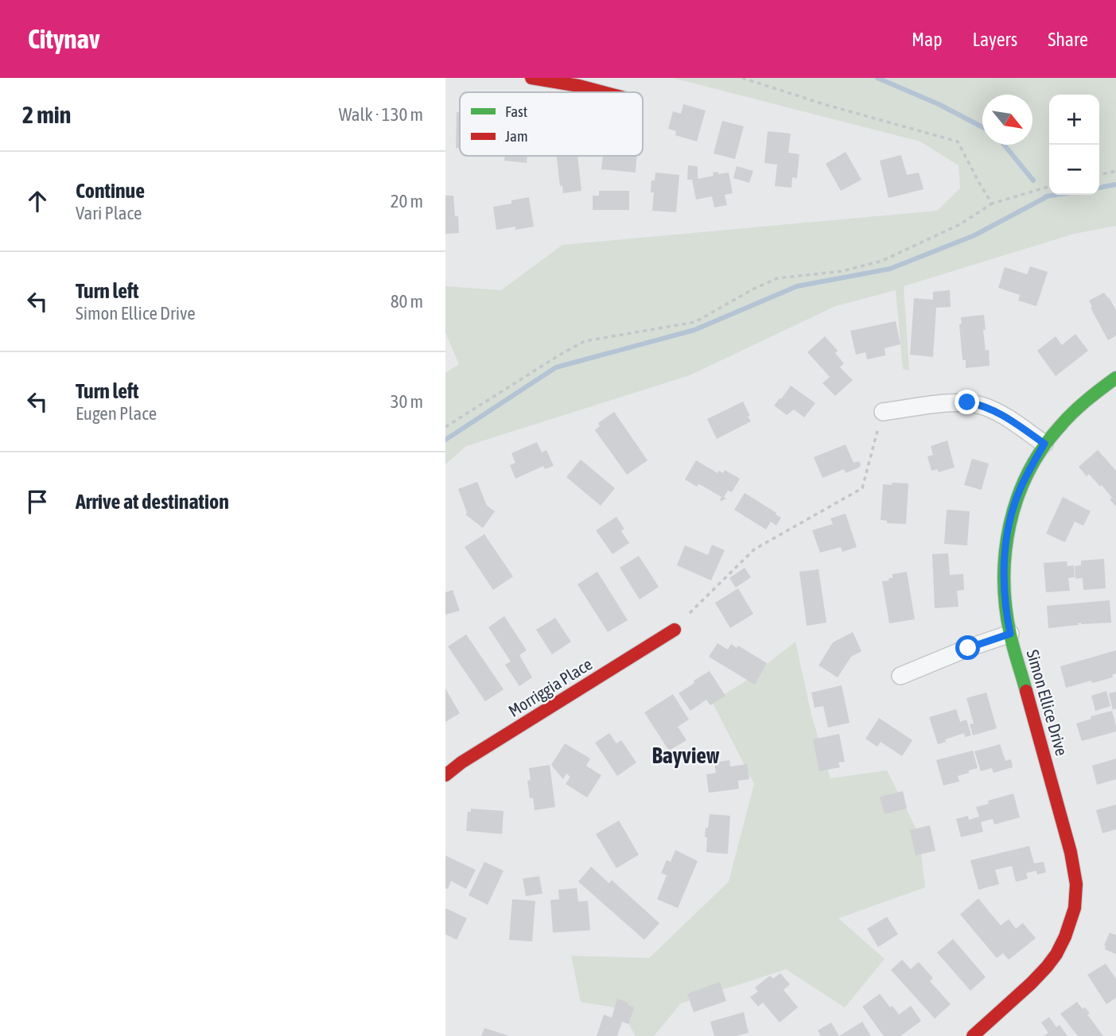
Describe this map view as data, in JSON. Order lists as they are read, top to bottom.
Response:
{
  "streets": {
    "street": ["Morriggia Place", "Simon Ellice Drive"]
  },
  "districts": ["Bayview"],
  "legend": ["Fast", "Jam"],
  "north": "bottom right",
  "page": {
    "header": "Citynav",
    "nav": ["Map", "Layers", "Share"],
    "heading": ["2 min", "Walk · 130 m"],
    "map_buttons": ["+", "−"],
    "list": [
      ["Continue", "Vari Place", "20 m"],
      ["Turn left", "Simon Ellice Drive", "80 m"],
      ["Turn left", "Eugen Place", "30 m"],
      "Arrive at destination"
    ]
  }
}
